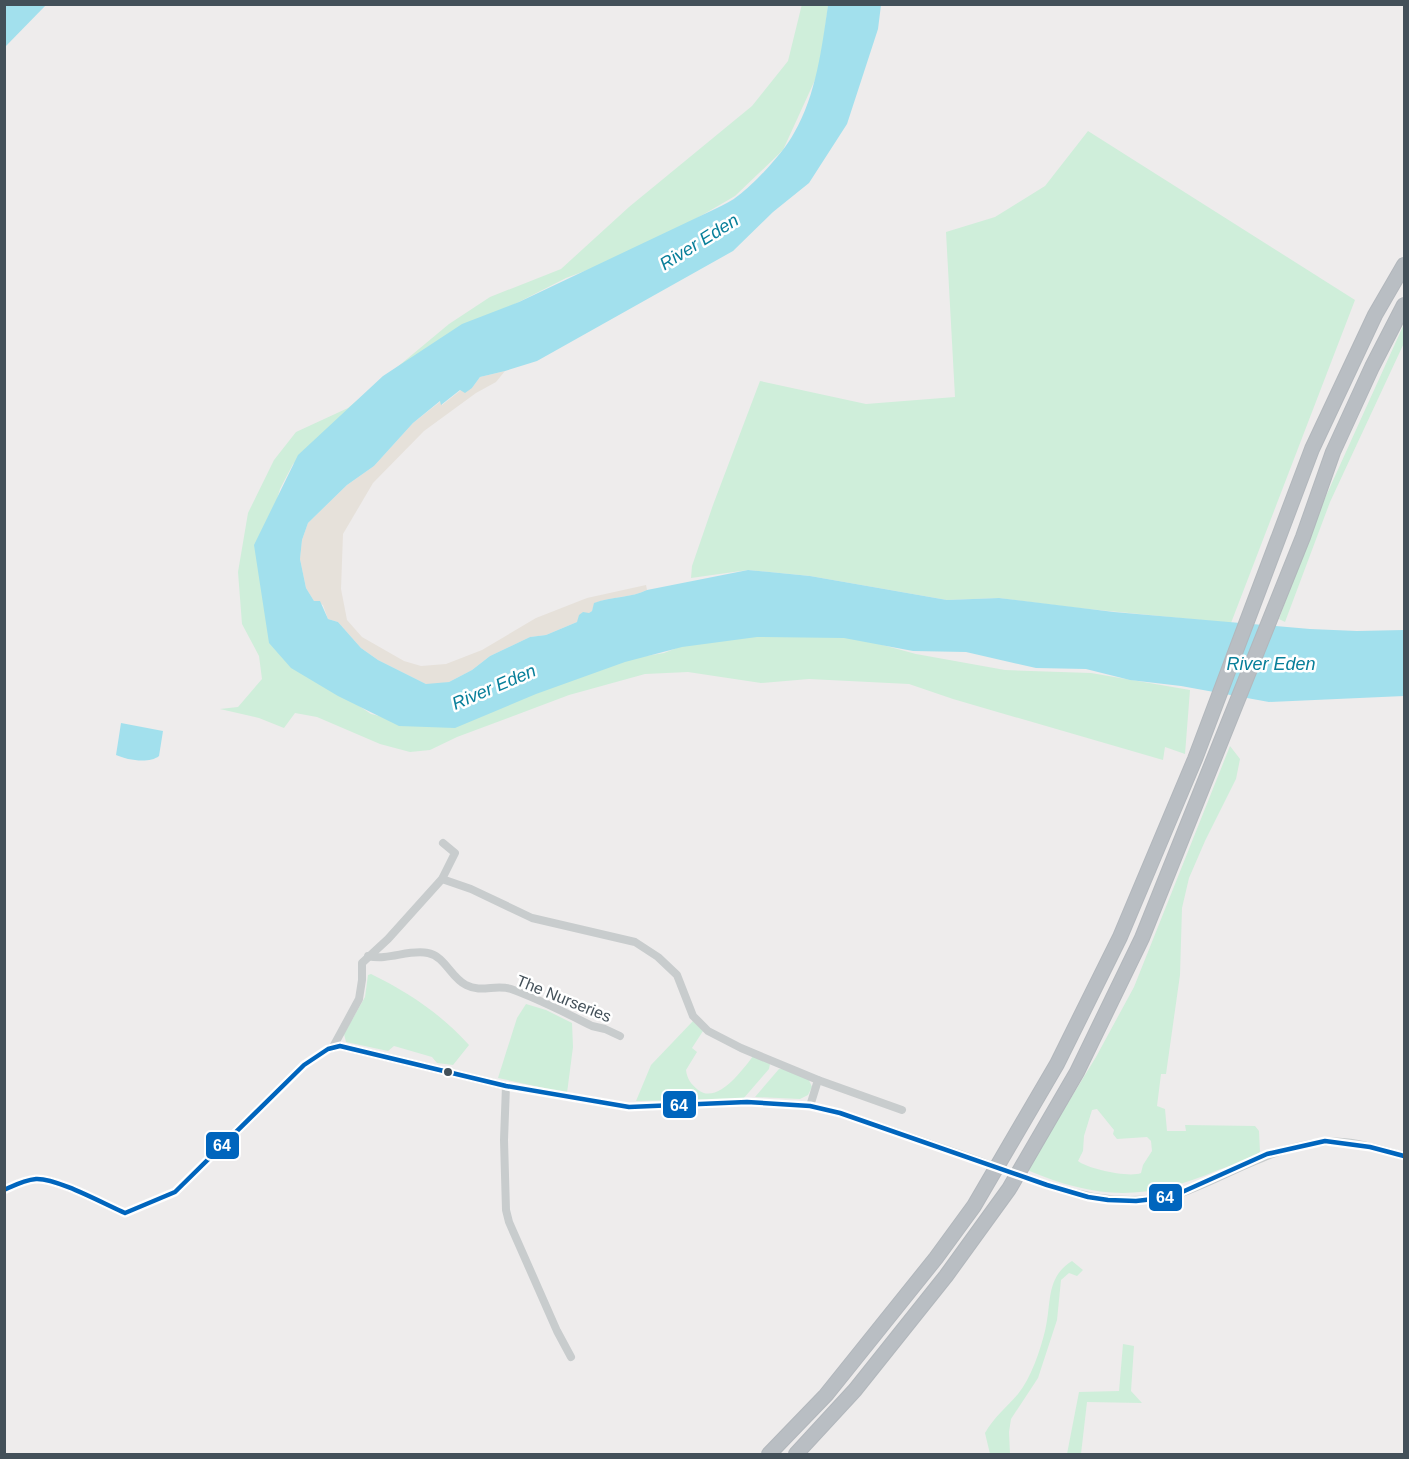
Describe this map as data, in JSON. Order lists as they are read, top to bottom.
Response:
{
  "streets": {
    "street": ["The Nurseries"]
  },
  "water": ["River Eden"],
  "lines": ["transit line 64"]
}
